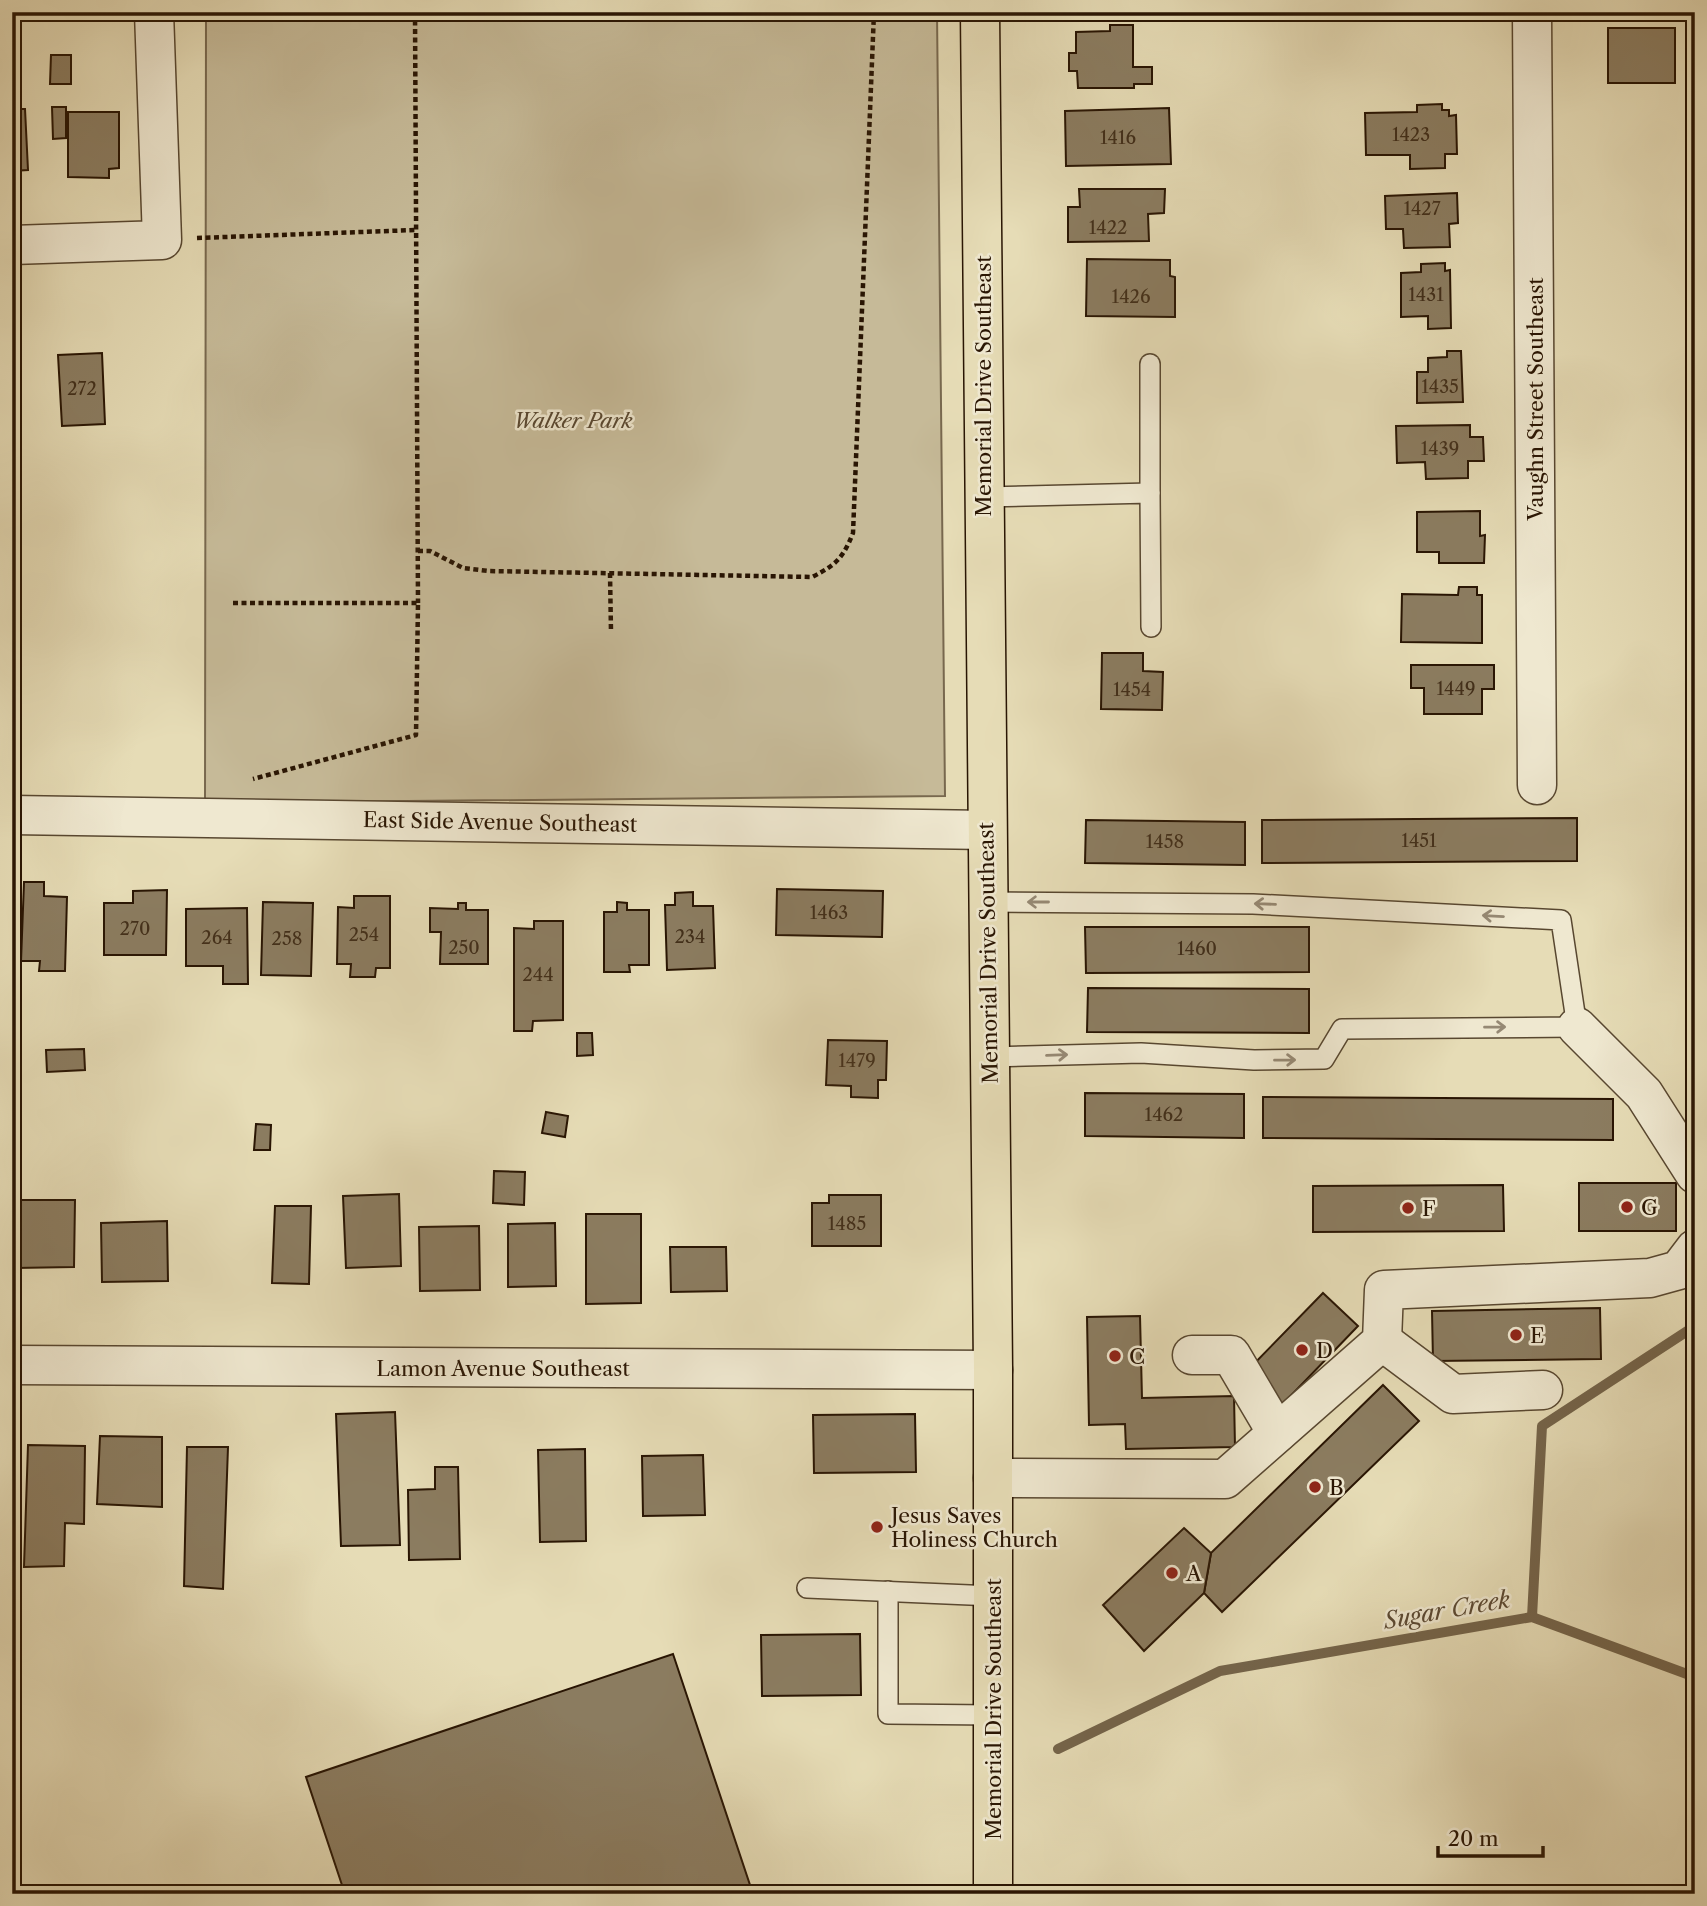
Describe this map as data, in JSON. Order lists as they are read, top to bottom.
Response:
{
  "streets": {
    "main road": ["Memorial Drive Southeast"],
    "street": ["Vaughn Street Southeast", "East Side Avenue Southeast", "Lamon Avenue Southeast"]
  },
  "crossings": [
    ["Memorial Drive Southeast", "East Side Avenue Southeast"],
    ["Memorial Drive Southeast", "Lamon Avenue Southeast"]
  ],
  "water": ["Sugar Creek"],
  "parks": ["Walker Park"],
  "places": [
    "G",
    "F",
    "E",
    "D",
    "C",
    "B",
    "Jesus Saves Holiness Church",
    "A"
  ],
  "house_numbers": [
    "1423",
    "1416",
    "1427",
    "1422",
    "1431",
    "1426",
    "1435",
    "272",
    "1439",
    "1449",
    "1454",
    "1451",
    "1458",
    "1463",
    "270",
    "254",
    "234",
    "264",
    "258",
    "250",
    "1460",
    "244",
    "1479",
    "1462",
    "1485"
  ],
  "scale_bar": "20 m"
}
